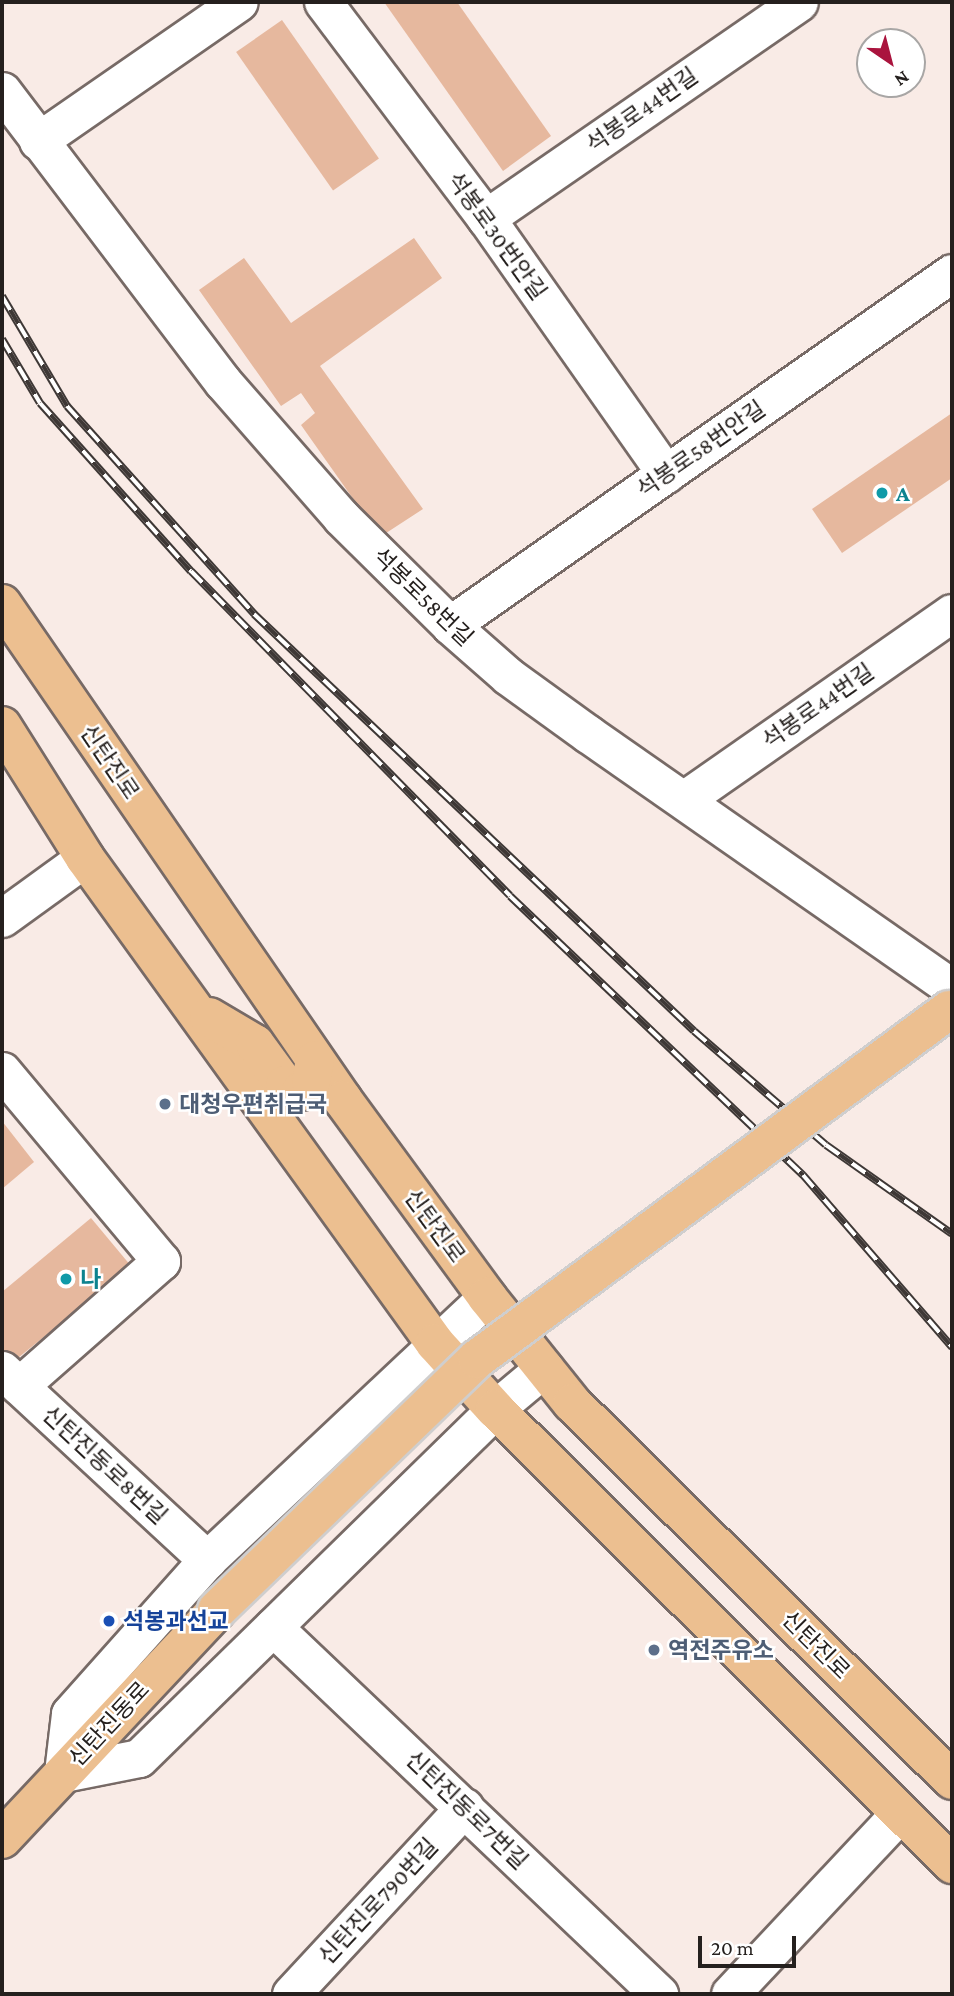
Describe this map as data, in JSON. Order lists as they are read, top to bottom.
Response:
{
  "streets": {
    "main road": ["신탄진로", "신탄진동로"],
    "street": [
      "석봉로44번길",
      "석봉로30번안길",
      "석봉로58번안길",
      "석봉로58번길",
      "신탄진동로8번길",
      "신탄진동로7번길",
      "신탄진로790번길"
    ]
  },
  "crossings": [
    ["석봉로44번길", "석봉로30번안길"],
    ["석봉로44번길", "석봉로58번길"],
    ["석봉로30번안길", "석봉로58번안길"],
    ["석봉로58번안길", "석봉로58번길"],
    ["석봉로58번길", "신탄진동로"],
    ["신탄진동로7번길", "신탄진로790번길"]
  ],
  "places": [
    "A",
    "대청우편취급국",
    "나",
    "석봉과선교",
    "역전주유소"
  ],
  "scale_bar": "20 m",
  "north": "bottom right"
}
